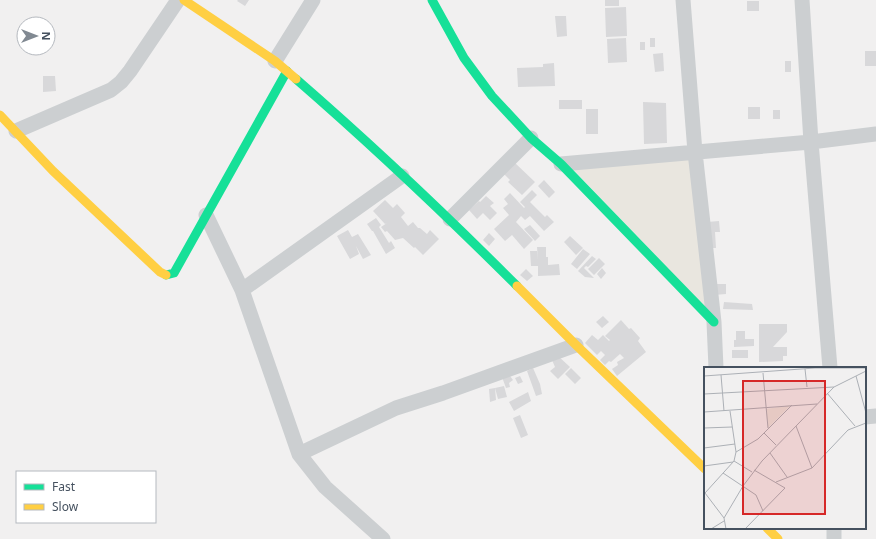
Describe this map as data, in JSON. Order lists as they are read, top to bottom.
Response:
{
  "legend": ["Fast", "Slow"],
  "north": "right"
}
